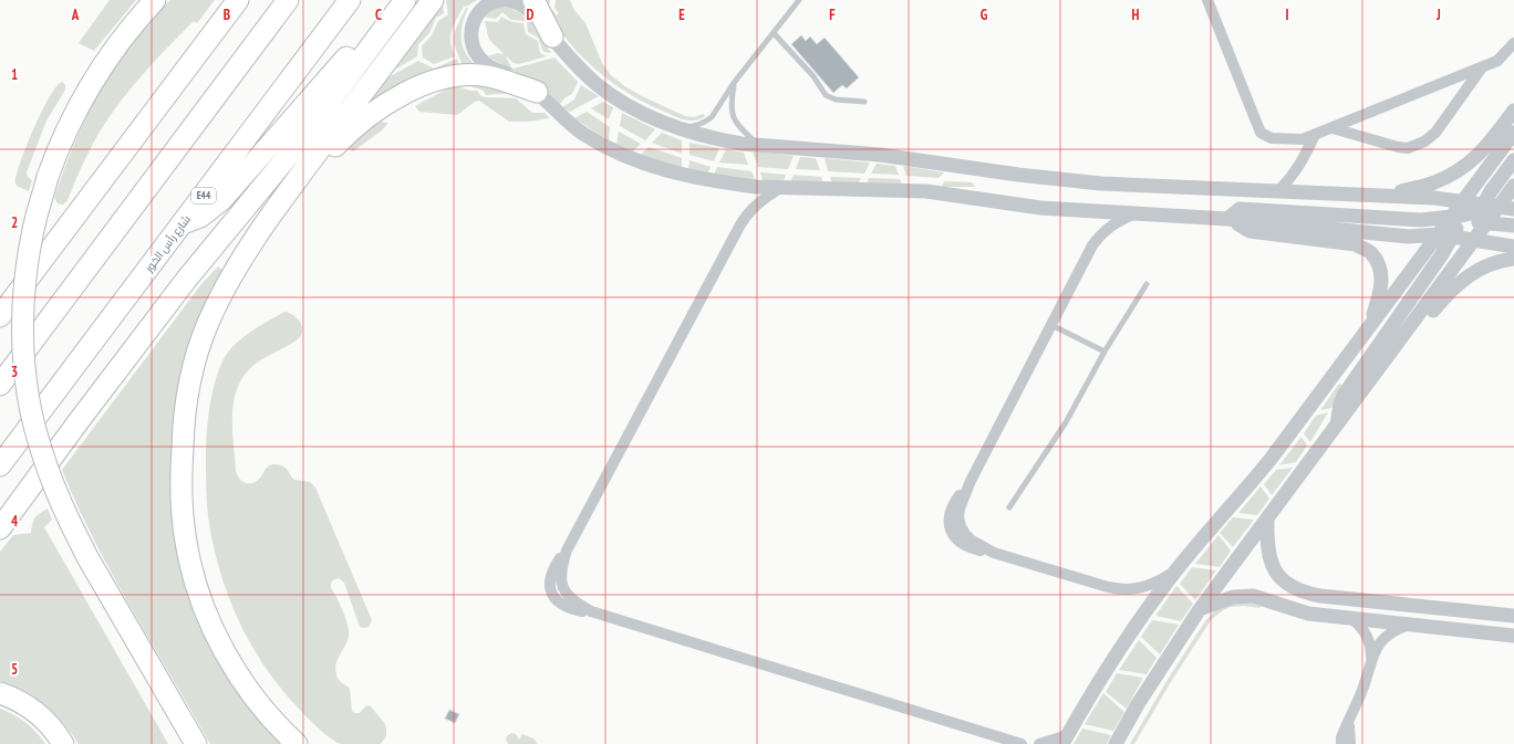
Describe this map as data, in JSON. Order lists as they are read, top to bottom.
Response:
{
  "streets": {
    "highway": ["E44", "شارع رأس الخور"]
  },
  "grid": {
    "columns": [
      "A",
      "B",
      "C",
      "D",
      "E",
      "F",
      "G",
      "H",
      "I",
      "J"
    ],
    "rows": [
      "1",
      "2",
      "3",
      "4",
      "5"
    ]
  }
}
